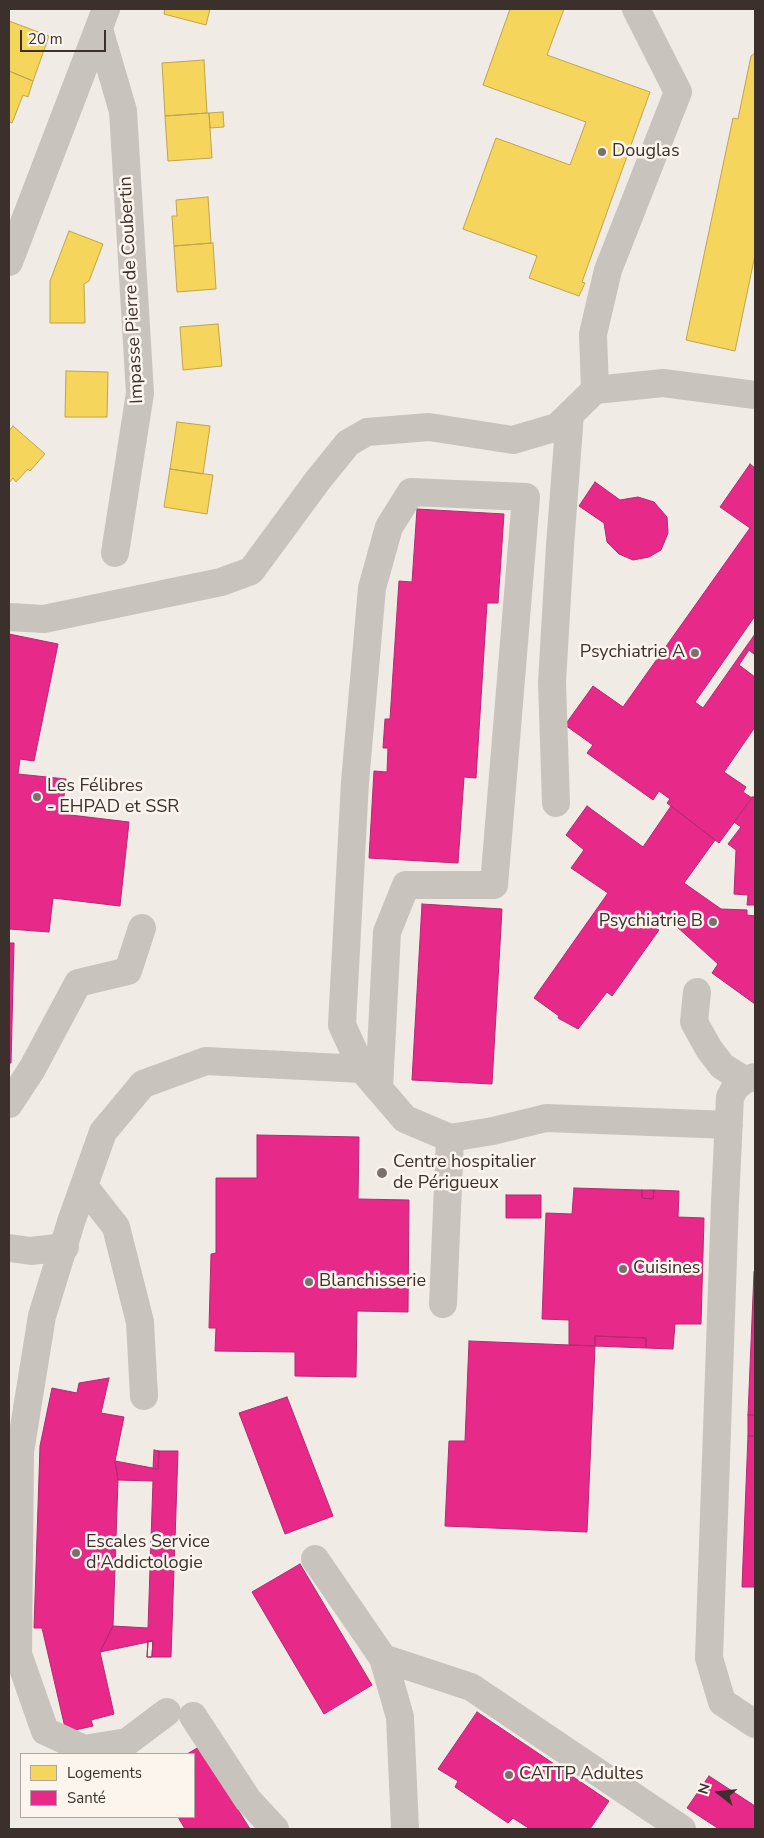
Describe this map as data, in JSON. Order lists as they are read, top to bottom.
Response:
{
  "streets": {
    "street": ["Impasse Pierre de Coubertin"]
  },
  "places": [
    "Douglas",
    "Psychiatrie A",
    "Les Félibres - EHPAD et SSR",
    "Psychiatrie B",
    "Centre hospitalier de Périgueux",
    "Cuisines",
    "Blanchisserie",
    "Escales Service d'Addictologie",
    "CATTP Adultes"
  ],
  "legend": ["Logements", "Santé"],
  "scale_bar": "20 m",
  "north": "left"
}
